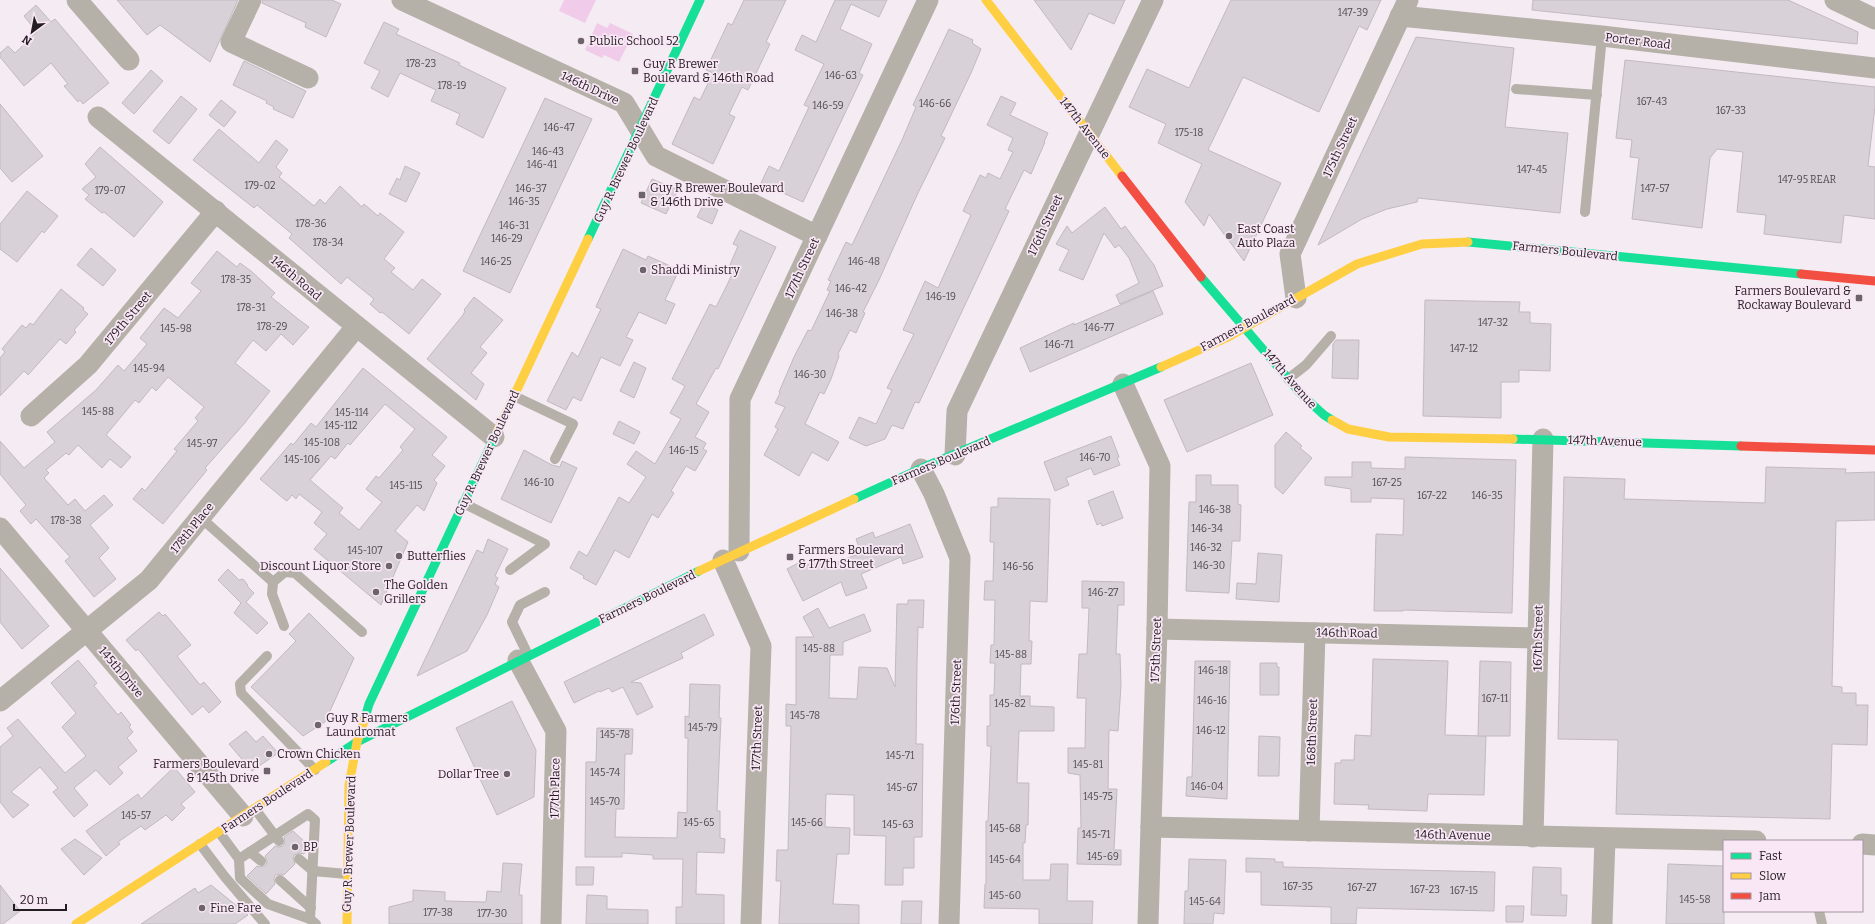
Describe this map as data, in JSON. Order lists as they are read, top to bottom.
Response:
{
  "streets": {
    "main road": ["147th Avenue", "Guy R. Brewer Boulevard", "Farmers Boulevard"],
    "street": [
      "Porter Road",
      "146th Drive",
      "175th Street",
      "176th Street",
      "177th Street",
      "146th Road",
      "179th Street",
      "178th Place",
      "167th Street",
      "145th Drive",
      "168th Street",
      "177th Place",
      "146th Avenue"
    ]
  },
  "crossings": [
    ["Porter Road", "175th Street"],
    ["146th Drive", "Guy R. Brewer Boulevard"],
    ["146th Drive", "177th Street"],
    ["147th Avenue", "176th Street"],
    ["147th Avenue", "Farmers Boulevard"],
    ["147th Avenue", "167th Street"],
    ["175th Street", "Farmers Boulevard"],
    ["175th Street", "146th Road"],
    ["175th Street", "146th Avenue"],
    ["Guy R. Brewer Boulevard", "Farmers Boulevard"],
    ["Guy R. Brewer Boulevard", "146th Road"],
    ["176th Street", "Farmers Boulevard"],
    ["Farmers Boulevard", "177th Street"],
    ["Farmers Boulevard", "145th Drive"],
    ["Farmers Boulevard", "177th Place"],
    ["146th Road", "179th Street"],
    ["146th Road", "178th Place"],
    ["146th Road", "167th Street"],
    ["146th Road", "168th Street"],
    ["178th Place", "145th Drive"],
    ["167th Street", "146th Avenue"],
    ["168th Street", "146th Avenue"]
  ],
  "places": {
    "other": [
      "Public School 52",
      "East Coast Auto Plaza",
      "Shaddi Ministry",
      "Butterflies",
      "Discount Liquor Store",
      "The Golden Grillers",
      "Guy R Farmers Laundromat",
      "Crown Chicken",
      "Dollar Tree",
      "BP",
      "Fine Fare"
    ],
    "transit": [
      "Guy R Brewer Boulevard & 146th Road",
      "Guy R Brewer Boulevard & 146th Drive",
      "Farmers Boulevard & Rockaway Boulevard",
      "Farmers Boulevard & 177th Street",
      "Farmers Boulevard & 145th Drive"
    ]
  },
  "house_numbers": [
    "147-39",
    "178-23",
    "146-63",
    "178-19",
    "167-43",
    "146-66",
    "146-59",
    "167-33",
    "146-47",
    "175-18",
    "146-43",
    "146-41",
    "147-45",
    "147-95 REAR",
    "179-02",
    "146-37",
    "147-57",
    "179-07",
    "146-35",
    "178-36",
    "146-31",
    "146-29",
    "178-34",
    "146-25",
    "146-48",
    "178-35",
    "146-42",
    "146-19",
    "178-31",
    "146-38",
    "147-32",
    "178-29",
    "146-77",
    "145-98",
    "146-71",
    "147-12",
    "145-94",
    "146-30",
    "145-88",
    "145-114",
    "145-112",
    "145-108",
    "145-97",
    "146-15",
    "146-70",
    "145-106",
    "146-10",
    "167-25",
    "145-115",
    "167-22",
    "146-35",
    "146-38",
    "178-38",
    "146-34",
    "146-32",
    "145-107",
    "146-30",
    "146-56",
    "146-27",
    "145-88",
    "145-88",
    "146-18",
    "167-11",
    "146-16",
    "145-82",
    "145-78",
    "145-79",
    "146-12",
    "145-78",
    "145-71",
    "145-81",
    "145-74",
    "146-04",
    "145-67",
    "145-75",
    "145-70",
    "145-57",
    "145-65",
    "145-66",
    "145-63",
    "145-68",
    "145-71",
    "145-69",
    "145-64",
    "167-35",
    "167-27",
    "167-23",
    "167-15",
    "145-60",
    "145-58",
    "145-64",
    "177-38",
    "177-30"
  ],
  "legend": ["Fast", "Slow", "Jam"],
  "scale_bar": "20 m",
  "north": "bottom left"
}
